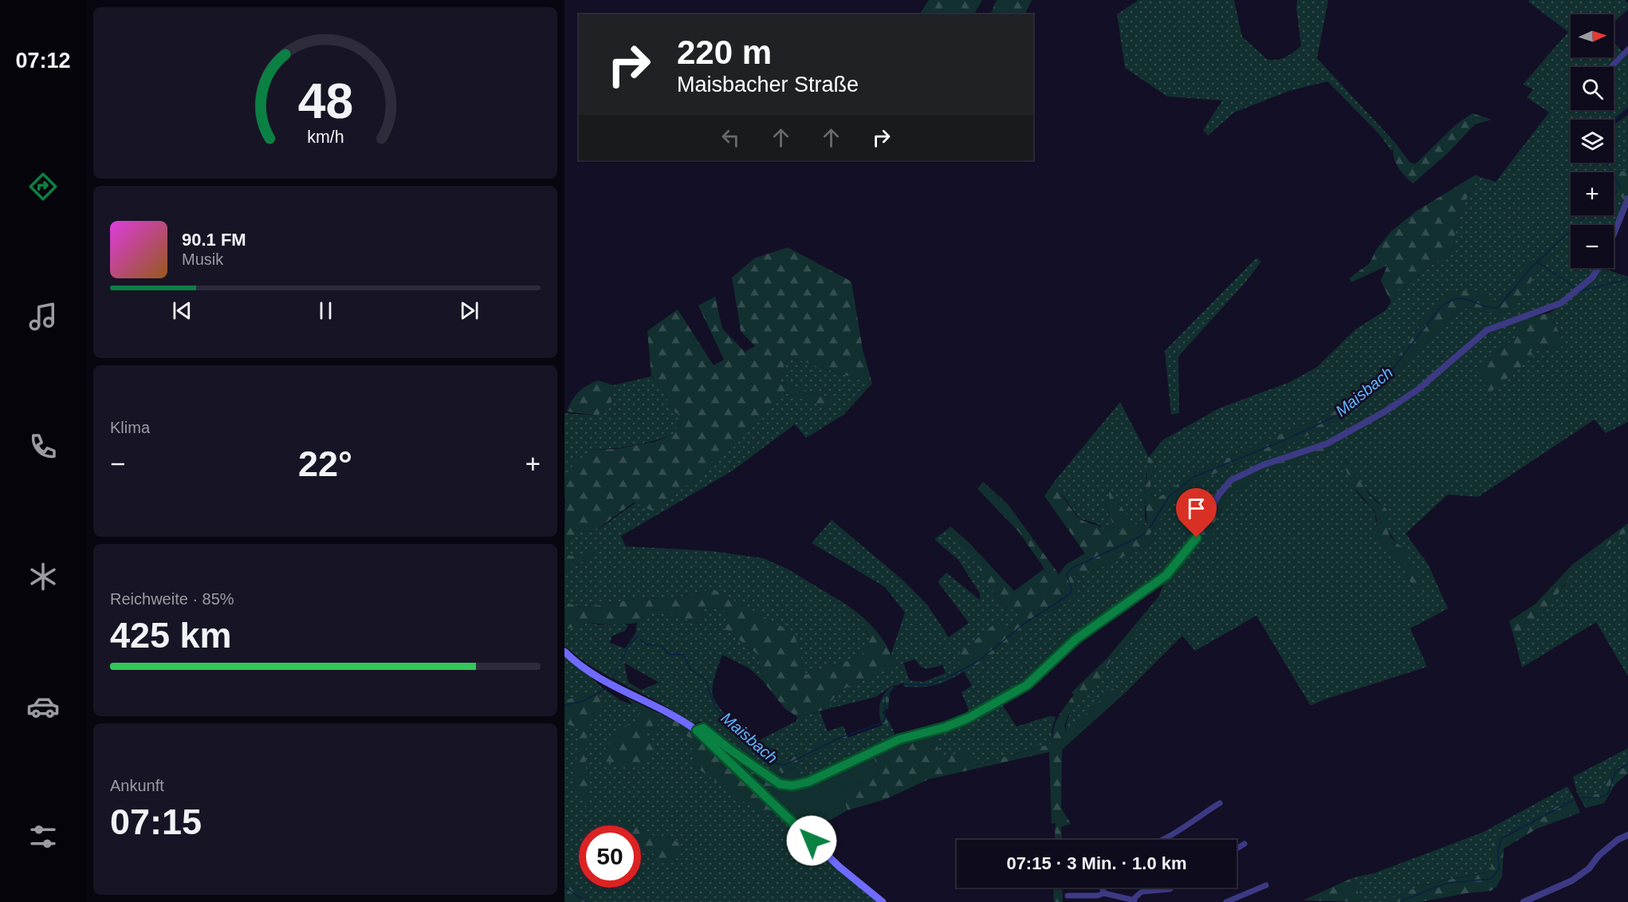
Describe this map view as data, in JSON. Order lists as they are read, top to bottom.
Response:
{
  "water": ["Maisbach"],
  "north": "right",
  "page": {
    "tabs": "07:12",
    "map_buttons": ["+", "−"],
    "turn": ["220 m", "Maisbacher Straße"],
    "song": ["90.1 FM", "Musik"],
    "tile": [
      "Klima",
      ["Reichweite · 85%", "425 km"],
      ["Ankunft", "07:15"]
    ],
    "heat": ["−", "22°", "+"],
    "limit": "50",
    "trip": "07:15 · 3 Min. · 1.0 km",
    "gauge": ["48", "km/h"]
  }
}
